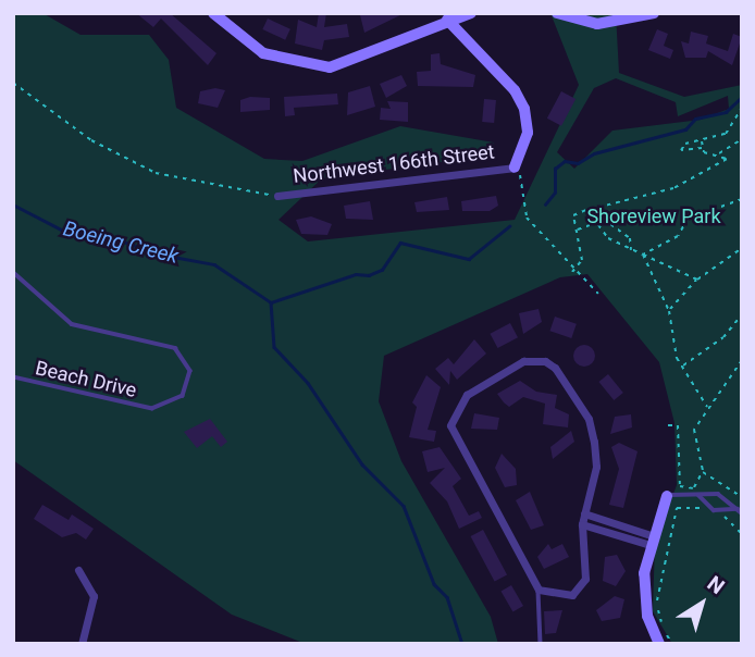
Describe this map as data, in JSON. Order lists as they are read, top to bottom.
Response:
{
  "streets": {
    "street": ["Northwest 166th Street"],
    "lane": ["Beach Drive"]
  },
  "water": ["Boeing Creek"],
  "parks": ["Shoreview Park"],
  "north": "top right"
}
